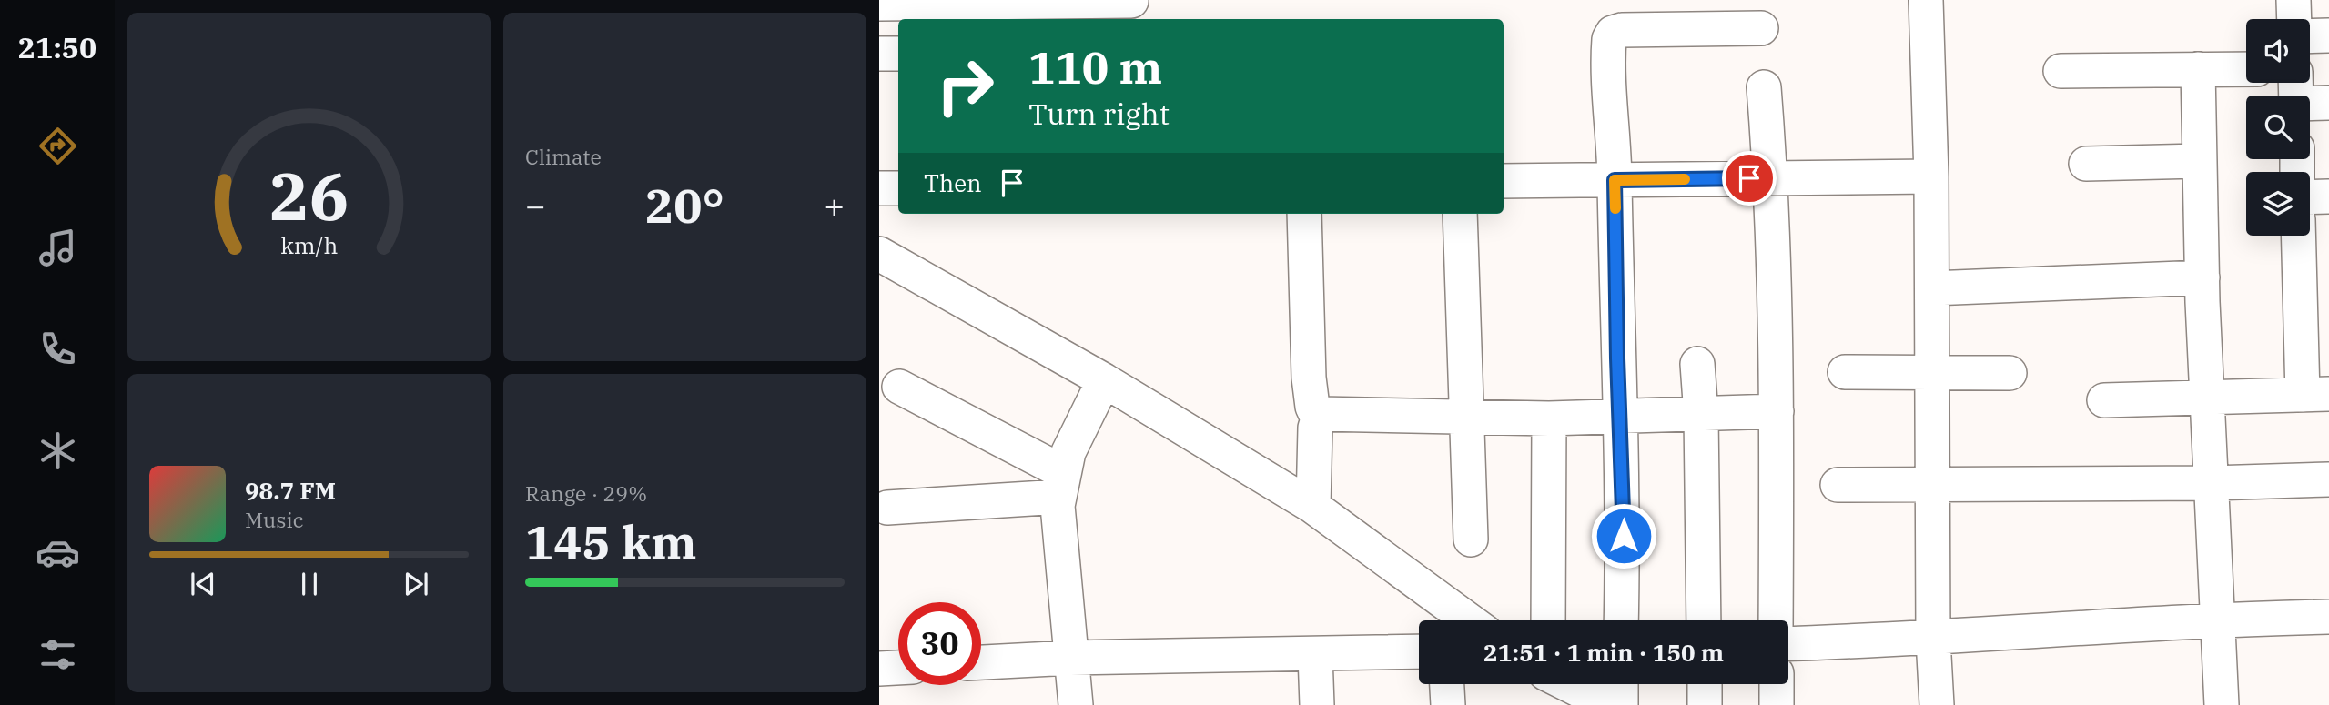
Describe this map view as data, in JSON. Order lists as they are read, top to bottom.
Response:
{
  "page": {
    "tabs": "21:50",
    "tile": [
      "Climate",
      ["Range · 29%", "145 km"]
    ],
    "turn": ["110 m", "Turn right"],
    "then": "Then",
    "heat": ["−", "20°", "+"],
    "song": ["98.7 FM", "Music"],
    "limit": "30",
    "trip": "21:51 · 1 min · 150 m",
    "gauge": ["26", "km/h"]
  }
}
